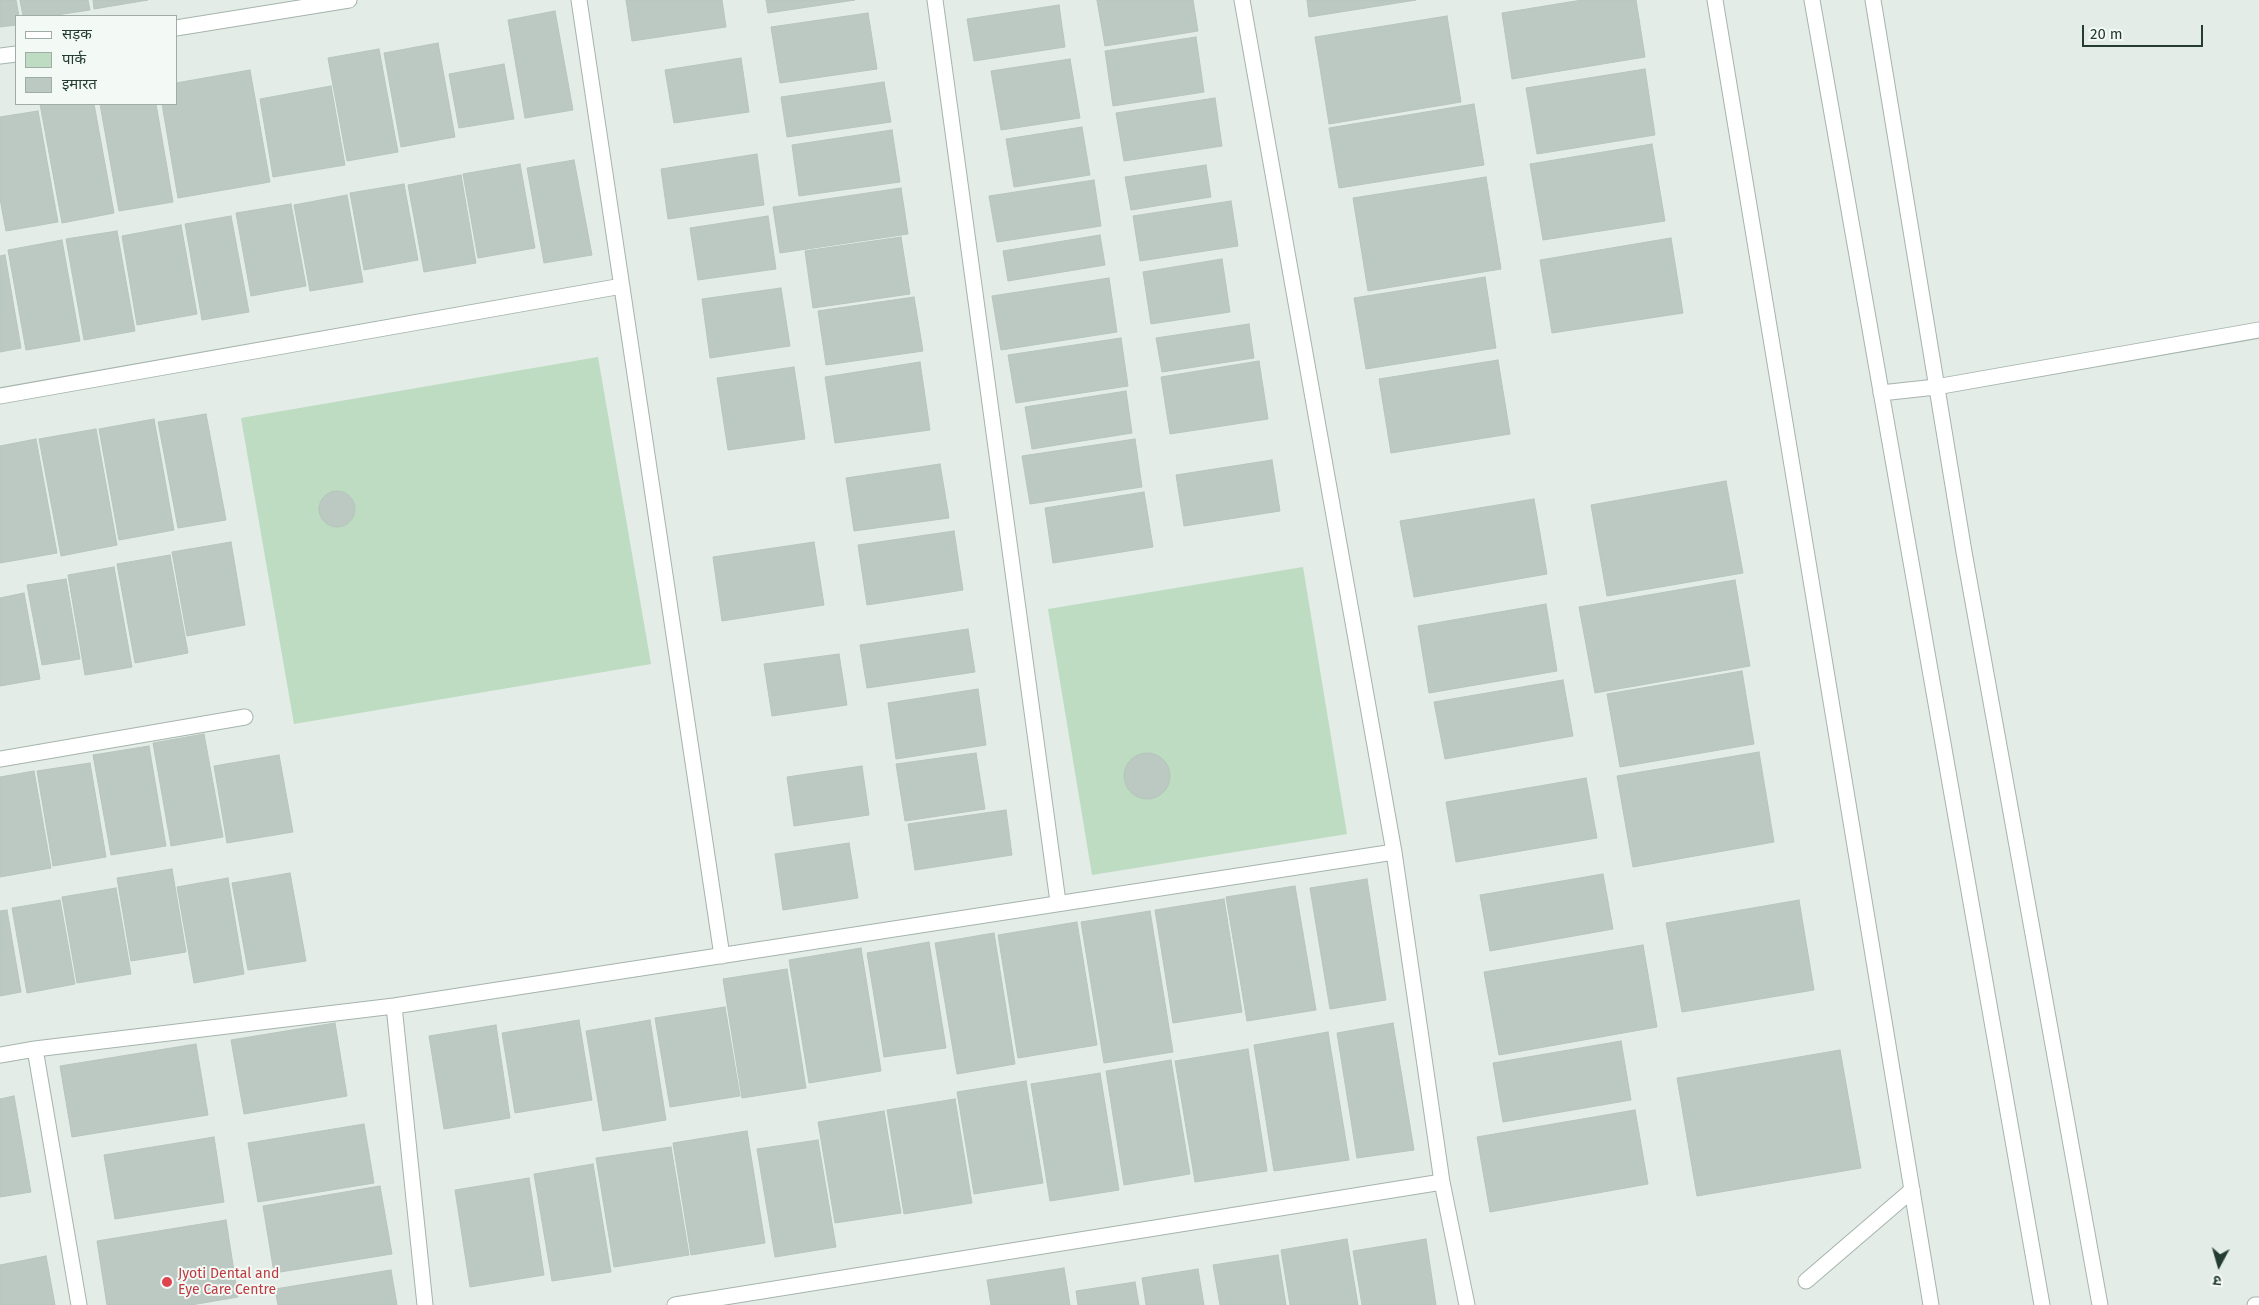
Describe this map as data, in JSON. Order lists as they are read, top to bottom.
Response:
{
  "places": ["Jyoti Dental and Eye Care Centre"],
  "legend": ["सड़क", "पार्क", "इमारत"],
  "scale_bar": "20 m",
  "north": "bottom"
}
